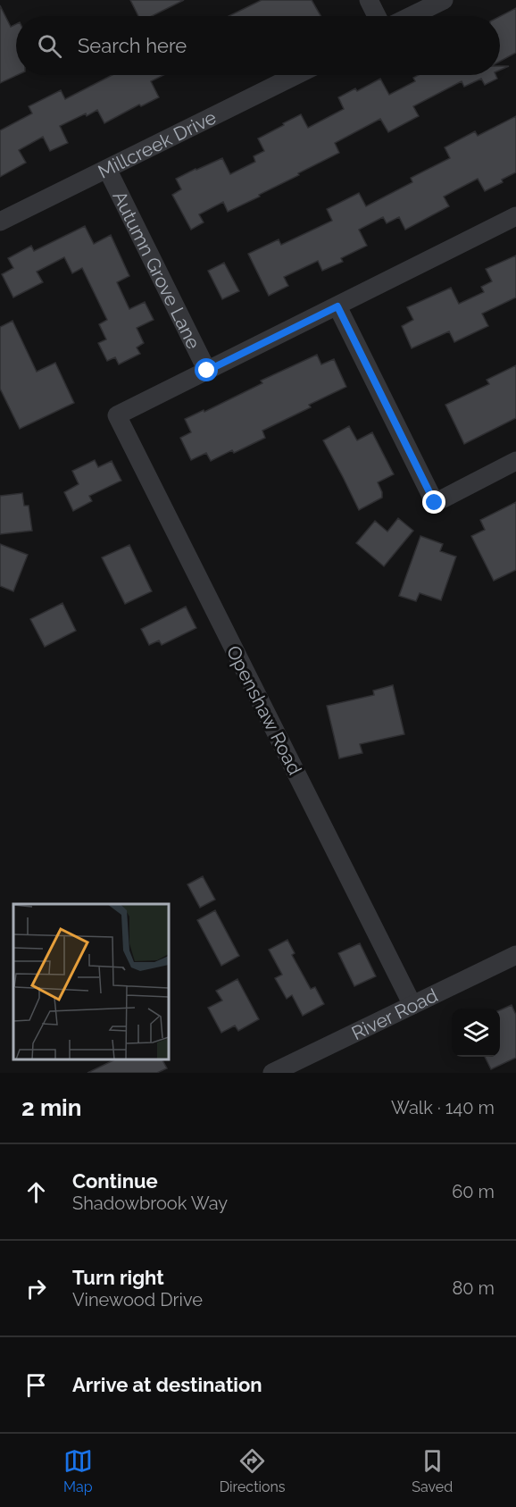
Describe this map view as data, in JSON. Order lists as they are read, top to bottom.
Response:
{
  "streets": {
    "street": [
      "Millcreek Drive",
      "Autumn Grove Lane",
      "Openshaw Road",
      "River Road"
    ]
  },
  "crossings": [
    ["Millcreek Drive", "Autumn Grove Lane"],
    ["Autumn Grove Lane", "Openshaw Road"],
    ["Openshaw Road", "River Road"]
  ],
  "page": {
    "search": "Search here",
    "heading": ["2 min", "Walk · 140 m"],
    "list": [
      ["Continue", "Shadowbrook Way", "60 m"],
      ["Turn right", "Vinewood Drive", "80 m"],
      "Arrive at destination"
    ],
    "nav": ["Map", "Directions", "Saved"]
  }
}
